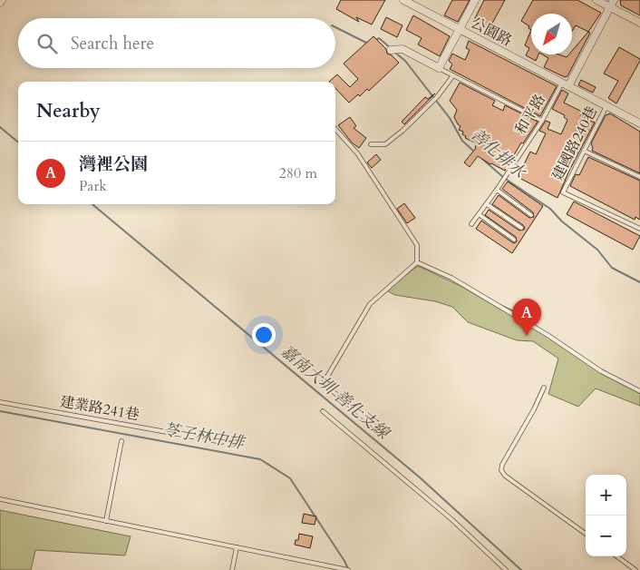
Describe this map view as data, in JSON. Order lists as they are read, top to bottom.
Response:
{
  "streets": {
    "street": ["公園路", "和平路"],
    "lane": ["建國路240巷", "建業路241巷"]
  },
  "crossings": [
    ["公園路", "和平路"],
    ["公園路", "建國路240巷"]
  ],
  "water": ["善化排水", "嘉南大圳 善化支線", "苓子林中排"],
  "north": "bottom left",
  "page": {
    "search": "Search here",
    "heading": "Nearby",
    "list": [
      {
        "mark": "A",
        "name": "灣裡公園",
        "note": "Park",
        "value": "280 m"
      }
    ],
    "pins": "A",
    "map_buttons": ["+", "−"]
  }
}
